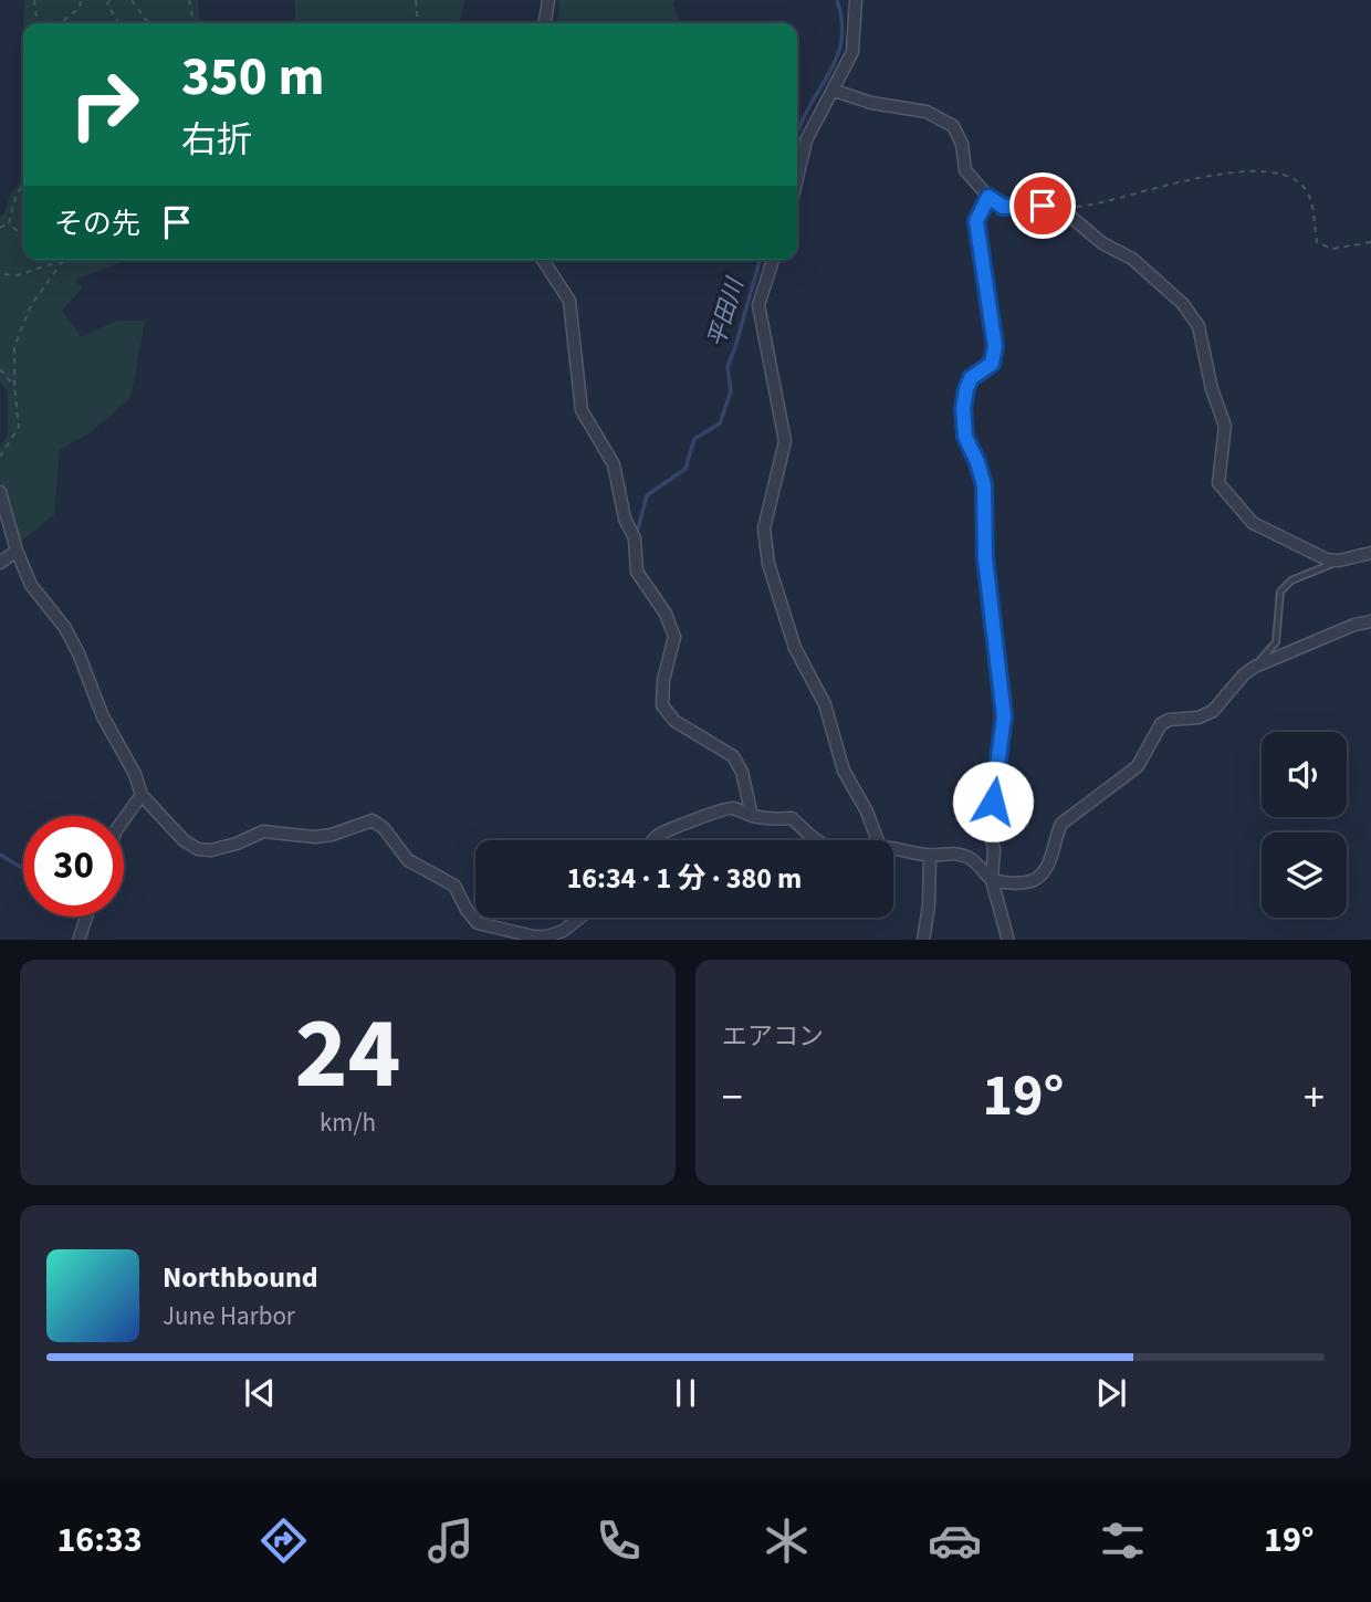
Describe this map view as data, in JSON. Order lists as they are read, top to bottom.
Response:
{
  "water": ["平田川"],
  "page": {
    "turn": ["350 m", "右折"],
    "then": "その先",
    "limit": "30",
    "trip": "16:34 · 1 分 · 380 m",
    "tile": [
      ["24", "km/h"],
      "エアコン"
    ],
    "heat": ["−", "19°", "+"],
    "song": ["Northbound", "June Harbor"],
    "tabs": ["16:33", "19°"]
  }
}
